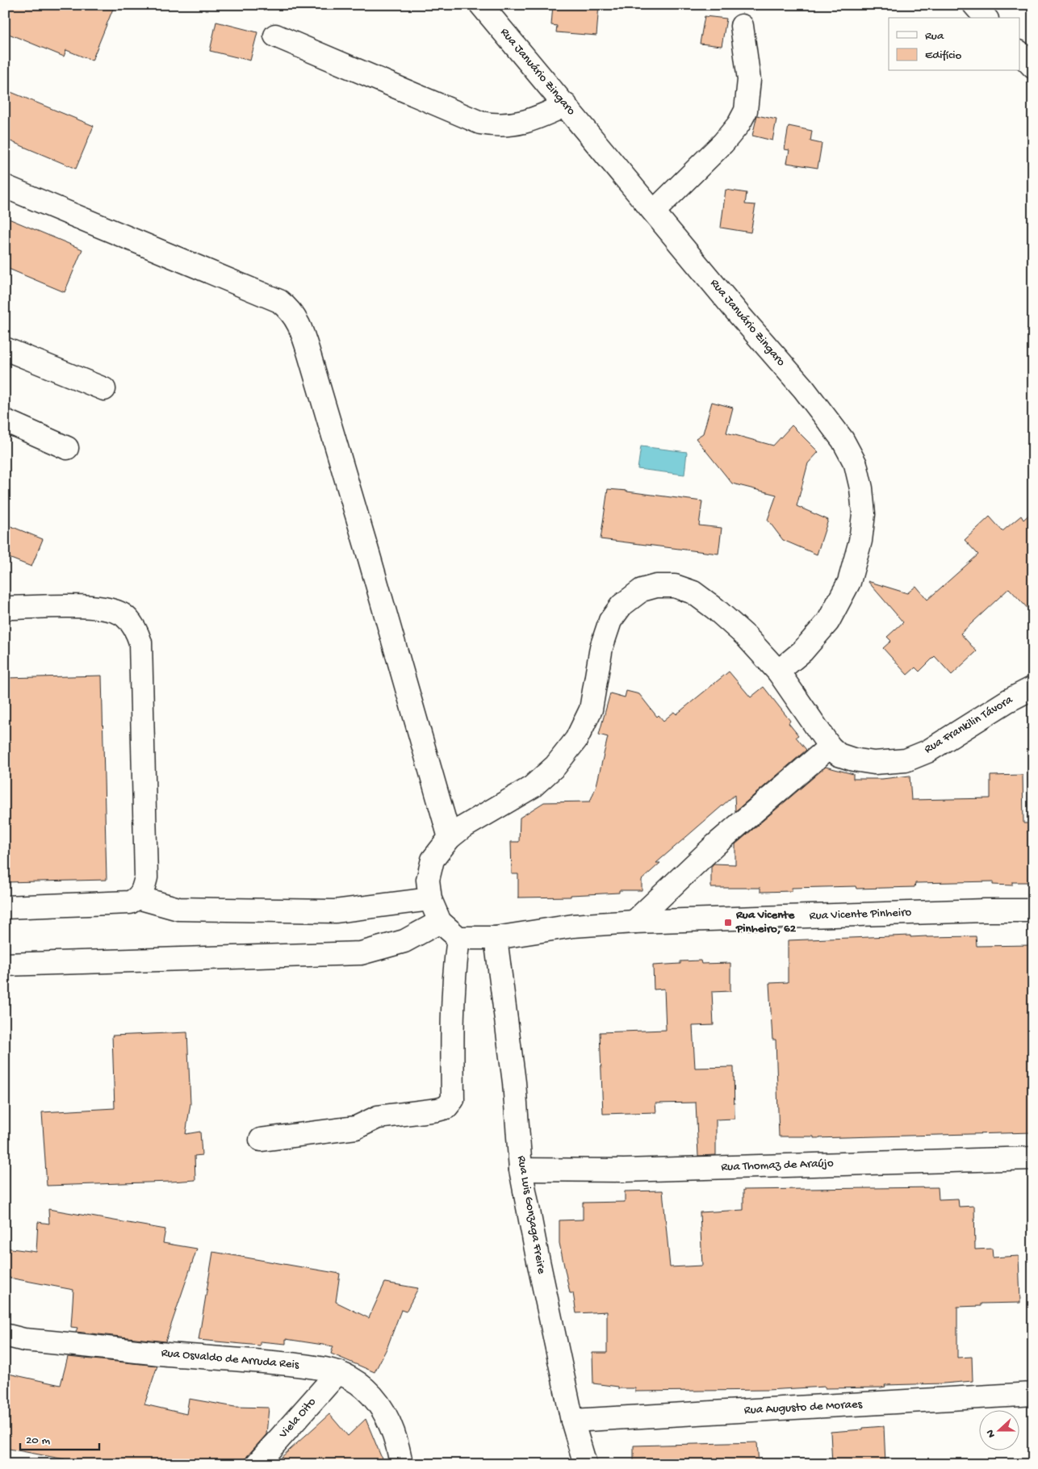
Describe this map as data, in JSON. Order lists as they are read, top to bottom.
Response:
{
  "streets": {
    "street": [
      "Rua Januário Zingaro",
      "Rua Frankilin Távora",
      "Rua Vicente Pinheiro",
      "Rua Thomaz de Araújo",
      "Rua Luis Gonzaga Freire",
      "Rua Osvaldo de Arruda Reis",
      "Rua Augusto de Moraes",
      "Viela Oito"
    ]
  },
  "crossings": [
    ["Rua Januário Zingaro", "Rua Frankilin Távora"],
    ["Rua Vicente Pinheiro", "Rua Luis Gonzaga Freire"],
    ["Rua Thomaz de Araújo", "Rua Luis Gonzaga Freire"],
    ["Rua Luis Gonzaga Freire", "Rua Augusto de Moraes"],
    ["Rua Osvaldo de Arruda Reis", "Viela Oito"]
  ],
  "places": {
    "transit": ["Rua Vicente Pinheiro, 62"]
  },
  "legend": ["Rua", "Edifício"],
  "scale_bar": "20 m",
  "north": "left"
}
